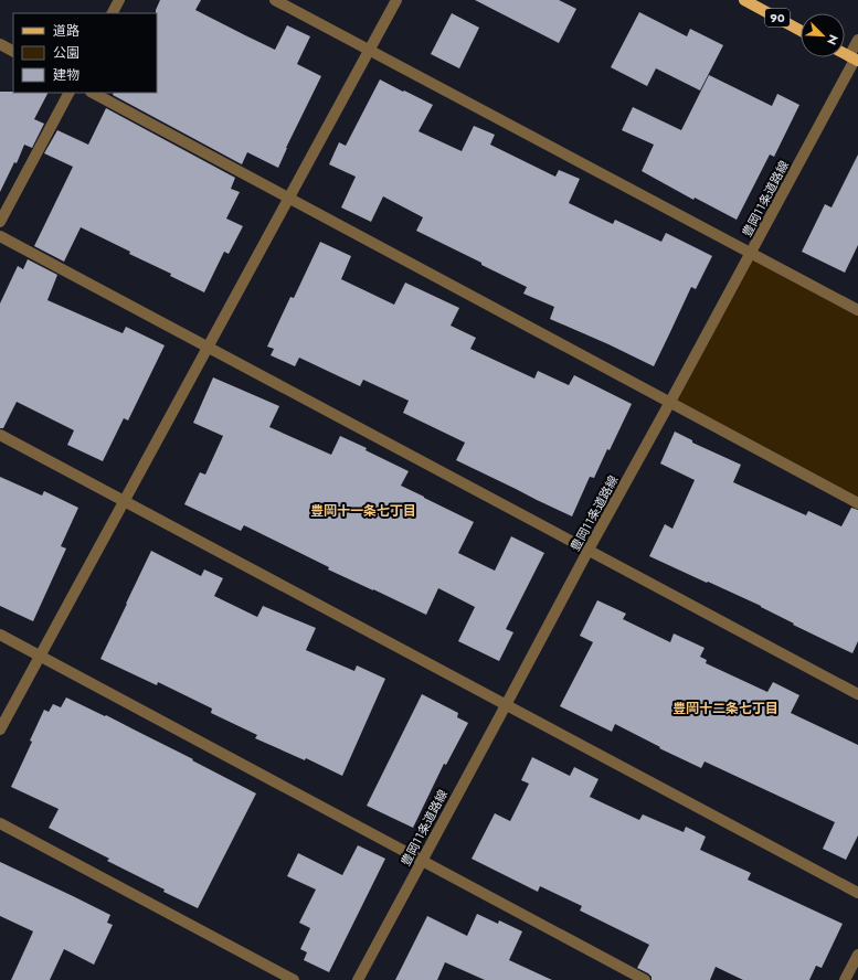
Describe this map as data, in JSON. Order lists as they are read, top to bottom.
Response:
{
  "streets": {
    "main road": ["90"],
    "street": ["豊岡11条道路線"]
  },
  "districts": ["豊岡十一条七丁目", "豊岡十二条七丁目"],
  "legend": ["道路", "公園", "建物"],
  "north": "bottom right"
}
